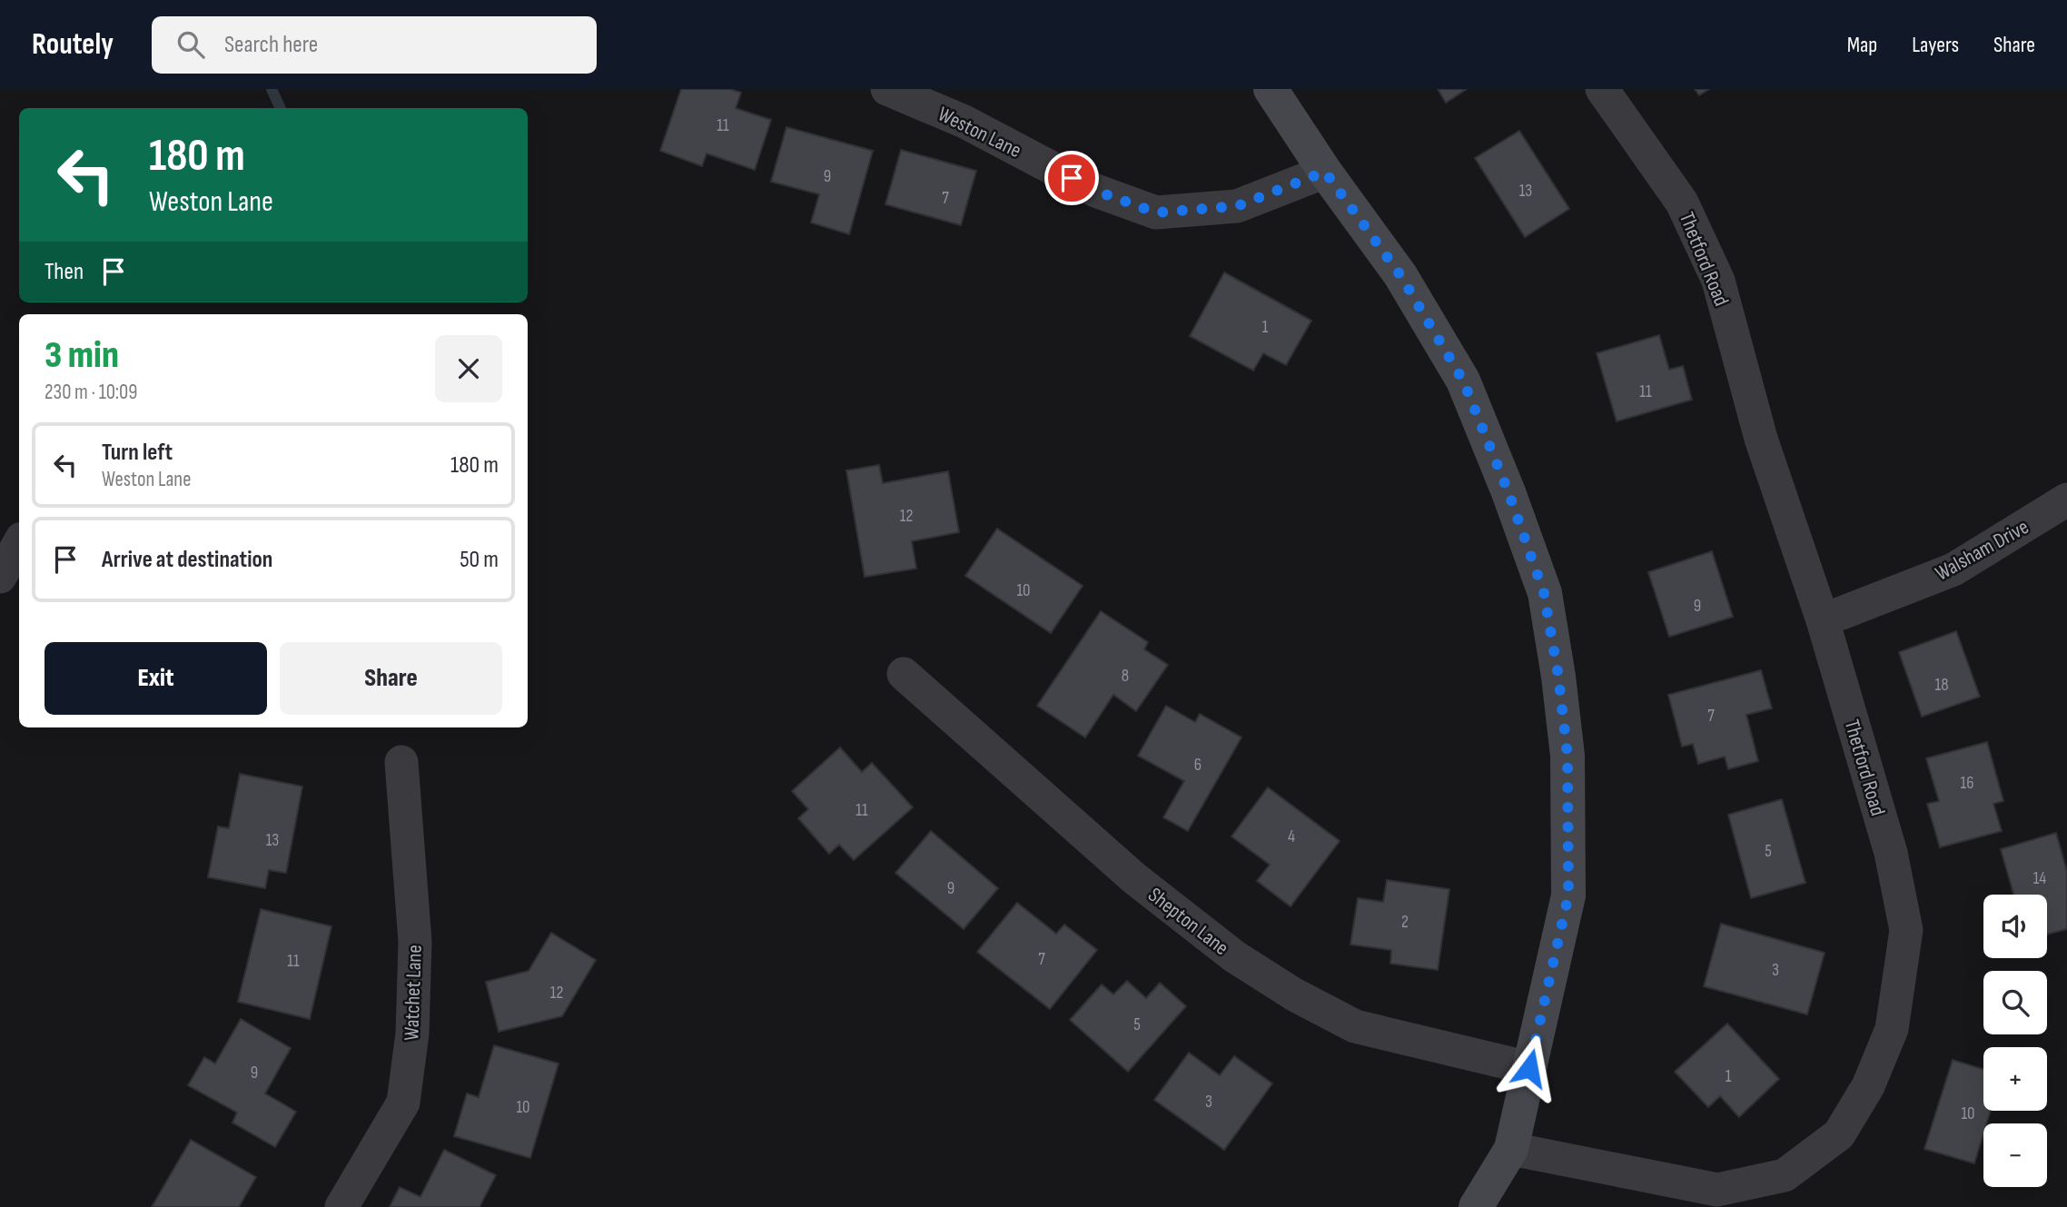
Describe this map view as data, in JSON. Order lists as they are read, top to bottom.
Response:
{
  "streets": {
    "street": [
      "Weston Lane",
      "Thetford Road",
      "Walsham Drive",
      "Shepton Lane",
      "Watchet Lane"
    ]
  },
  "crossings": [
    ["Thetford Road", "Walsham Drive"]
  ],
  "house_numbers": [
    "11",
    "9",
    "13",
    "7",
    "1",
    "11",
    "12",
    "10",
    "9",
    "8",
    "18",
    "7",
    "6",
    "16",
    "11",
    "4",
    "13",
    "5",
    "14",
    "9",
    "2",
    "7",
    "11",
    "3",
    "12",
    "5",
    "9",
    "1",
    "3",
    "10",
    "10"
  ],
  "page": {
    "header": "Routely",
    "search": "Search here",
    "nav": ["Map", "Layers", "Share"],
    "turn": ["180 m", "Weston Lane"],
    "then": "Then",
    "heading": ["3 min", "230 m · 10:09"],
    "list": [
      {
        "name": "Turn left",
        "note": "Weston Lane",
        "value": "180 m"
      },
      {
        "name": "Arrive at destination",
        "value": "50 m"
      }
    ],
    "buttons": ["Exit", "Share"],
    "map_buttons": ["+", "−"]
  }
}
